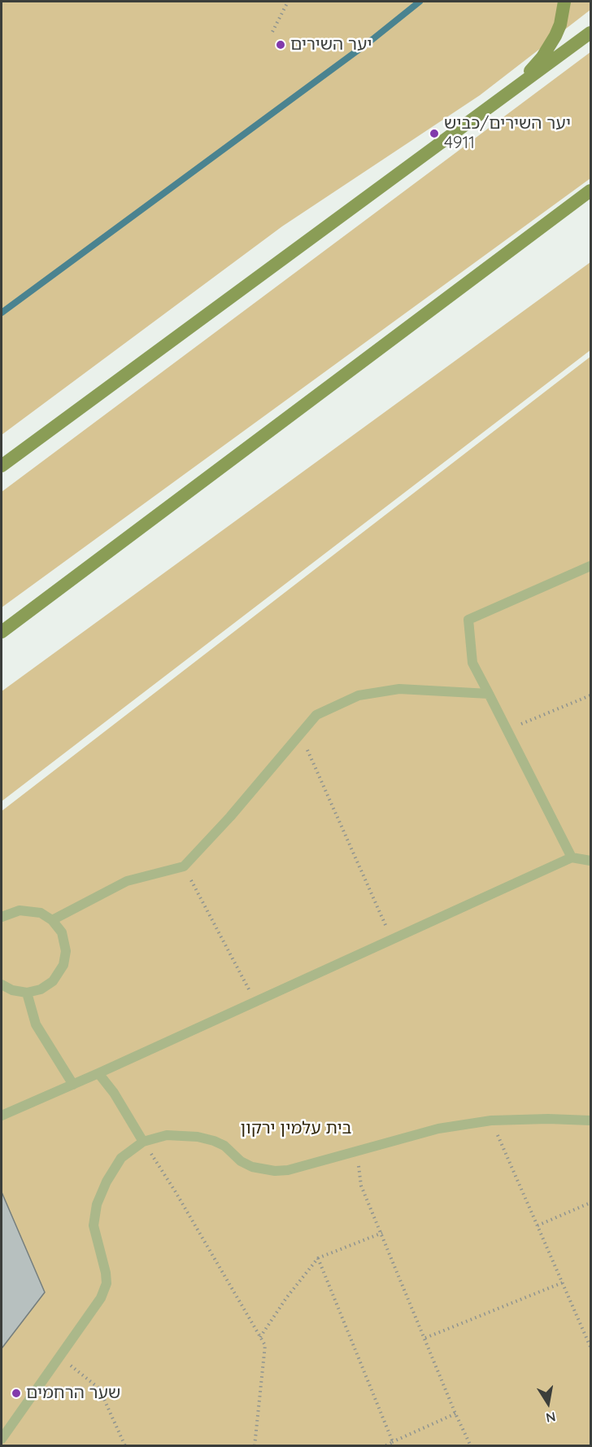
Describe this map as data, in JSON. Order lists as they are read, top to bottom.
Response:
{
  "parks": ["בית עלמין ירקון"],
  "places": ["יער השירים", "יער השירים/כביש 4911", "שער הרחמים"],
  "north": "bottom"
}
